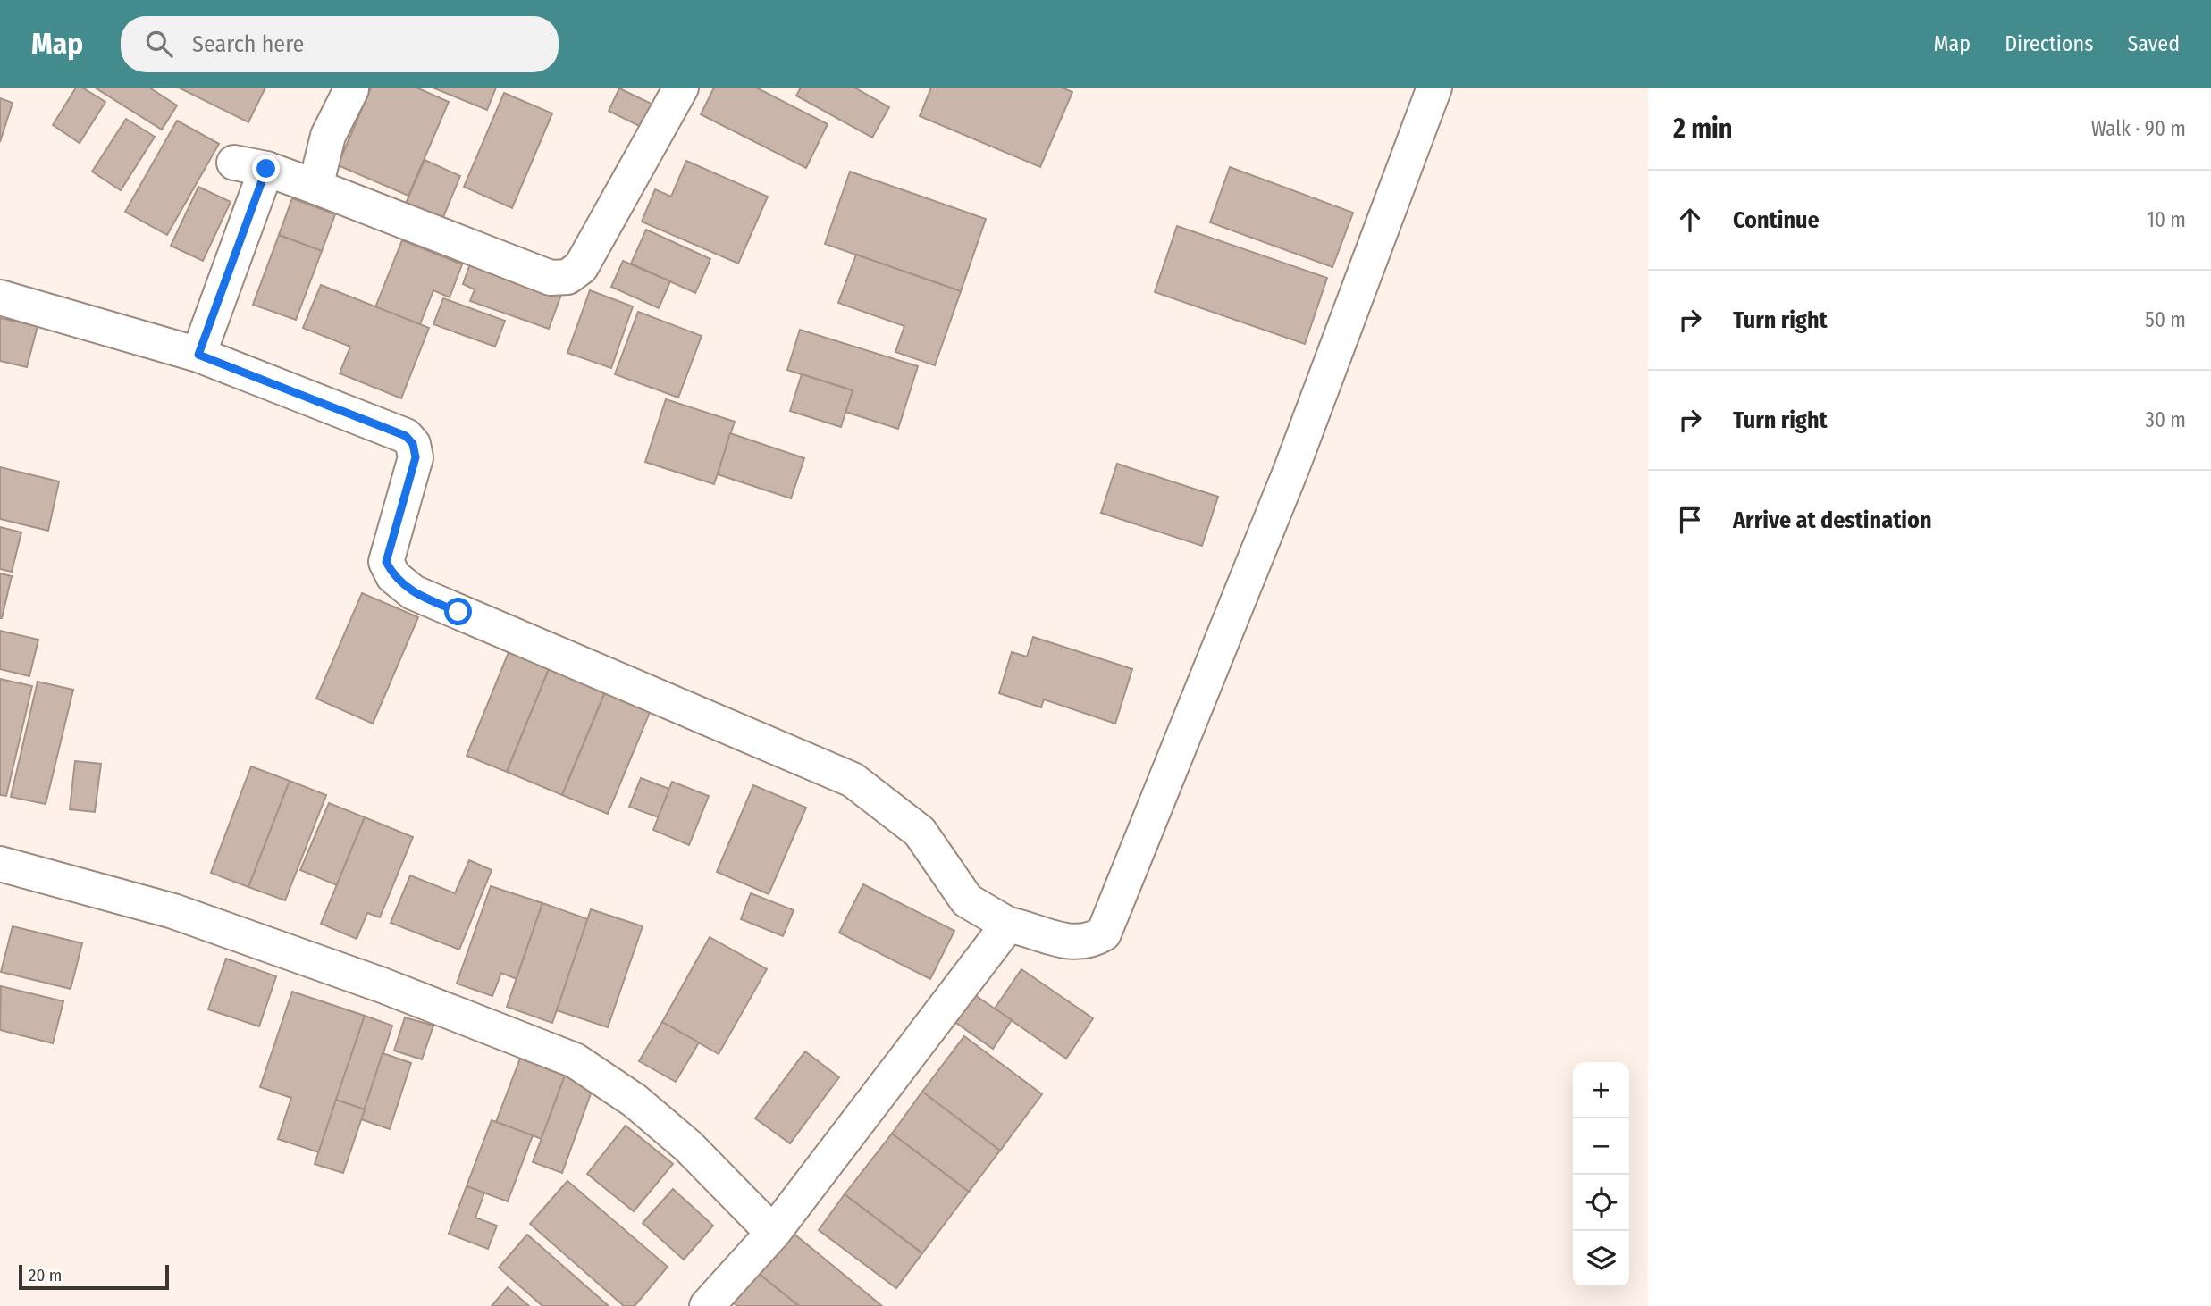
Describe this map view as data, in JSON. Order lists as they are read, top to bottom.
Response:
{
  "scale_bar": "20 m",
  "page": {
    "header": "Map",
    "search": "Search here",
    "nav": ["Map", "Directions", "Saved"],
    "heading": ["2 min", "Walk · 90 m"],
    "list": [
      ["Continue", "10 m"],
      ["Turn right", "50 m"],
      ["Turn right", "30 m"],
      "Arrive at destination"
    ],
    "map_buttons": ["+", "−"],
    "scale": "20 m"
  }
}
